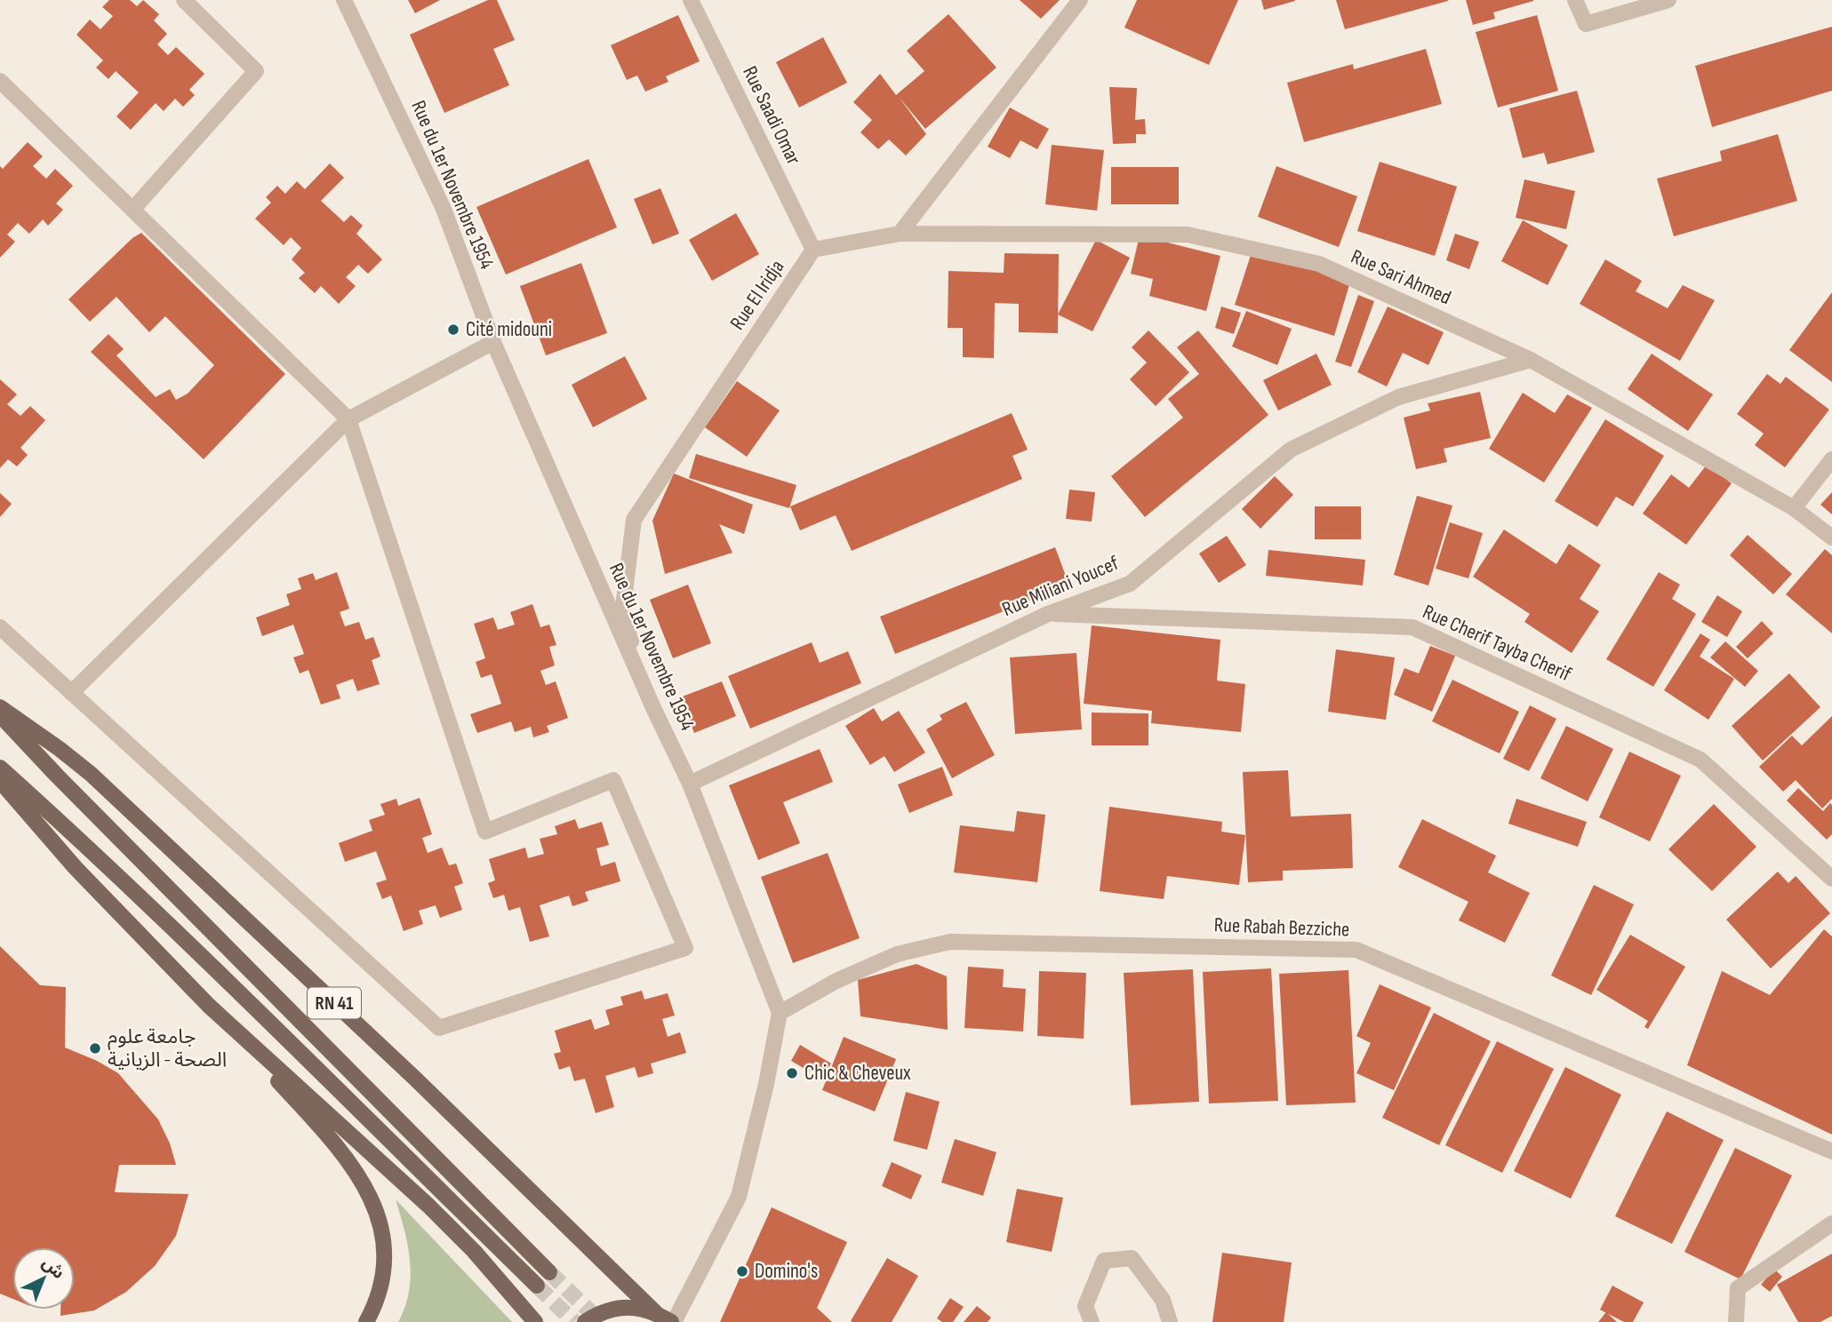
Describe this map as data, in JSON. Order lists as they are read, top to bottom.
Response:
{
  "streets": {
    "main road": ["RN 41"],
    "street": [
      "Rue Saadi Omar",
      "Rue du 1er Novembre 1954",
      "Rue Sari Ahmed",
      "Rue El Iridja",
      "Rue Miliani Youcef",
      "Rue Cherif Tayba Cherif",
      "Rue Rabah Bezziche"
    ]
  },
  "crossings": [
    ["Rue Saadi Omar", "Rue El Iridja"],
    ["Rue du 1er Novembre 1954", "Rue El Iridja"],
    ["Rue du 1er Novembre 1954", "Rue Miliani Youcef"],
    ["Rue du 1er Novembre 1954", "Rue Rabah Bezziche"],
    ["Rue Sari Ahmed", "Rue Miliani Youcef"],
    ["Rue Miliani Youcef", "Rue Cherif Tayba Cherif"]
  ],
  "places": [
    "Cité midouni",
    "جامعة علوم الصحة - الزيانية",
    "Chic & Cheveux",
    "Domino's"
  ],
  "north": "top right"
}
